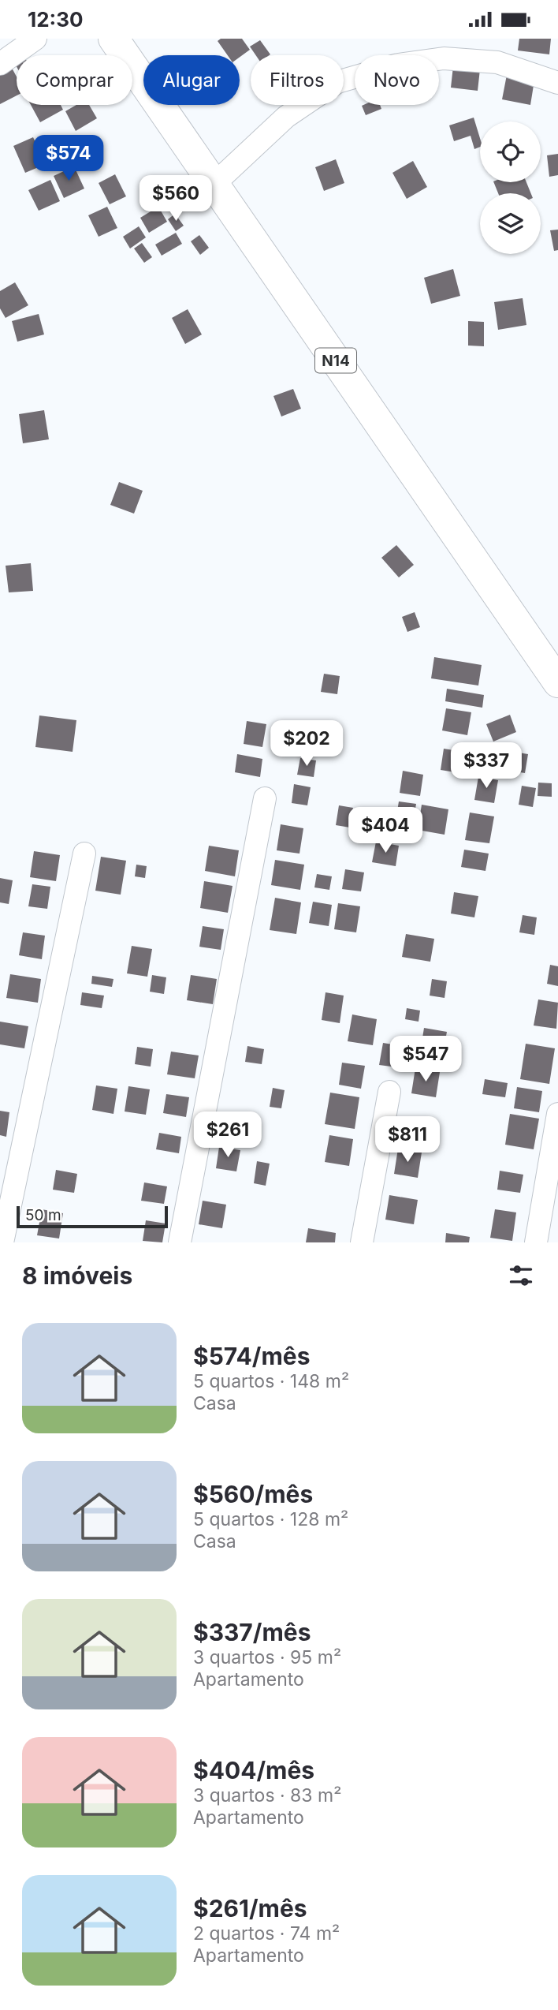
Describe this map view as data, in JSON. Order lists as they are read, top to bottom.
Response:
{
  "streets": {
    "main road": ["N14"]
  },
  "scale_bar": "50 m",
  "page": {
    "status": "12:30",
    "chip": [
      "Comprar",
      "Alugar",
      "Filtros",
      "Novo"
    ],
    "price": [
      "$574",
      "$560",
      "$202",
      "$337",
      "$404",
      "$547",
      "$261",
      "$811"
    ],
    "scale": "50 m",
    "heading": "8 imóveis",
    "list": [
      {
        "name": "$574/mês",
        "note": "5 quartos · 148 m² · Casa"
      },
      {
        "name": "$560/mês",
        "note": "5 quartos · 128 m² · Casa"
      },
      {
        "name": "$337/mês",
        "note": "3 quartos · 95 m² · Apartamento"
      },
      {
        "name": "$404/mês",
        "note": "3 quartos · 83 m² · Apartamento"
      },
      {
        "name": "$261/mês",
        "note": "2 quartos · 74 m² · Apartamento"
      }
    ]
  }
}
